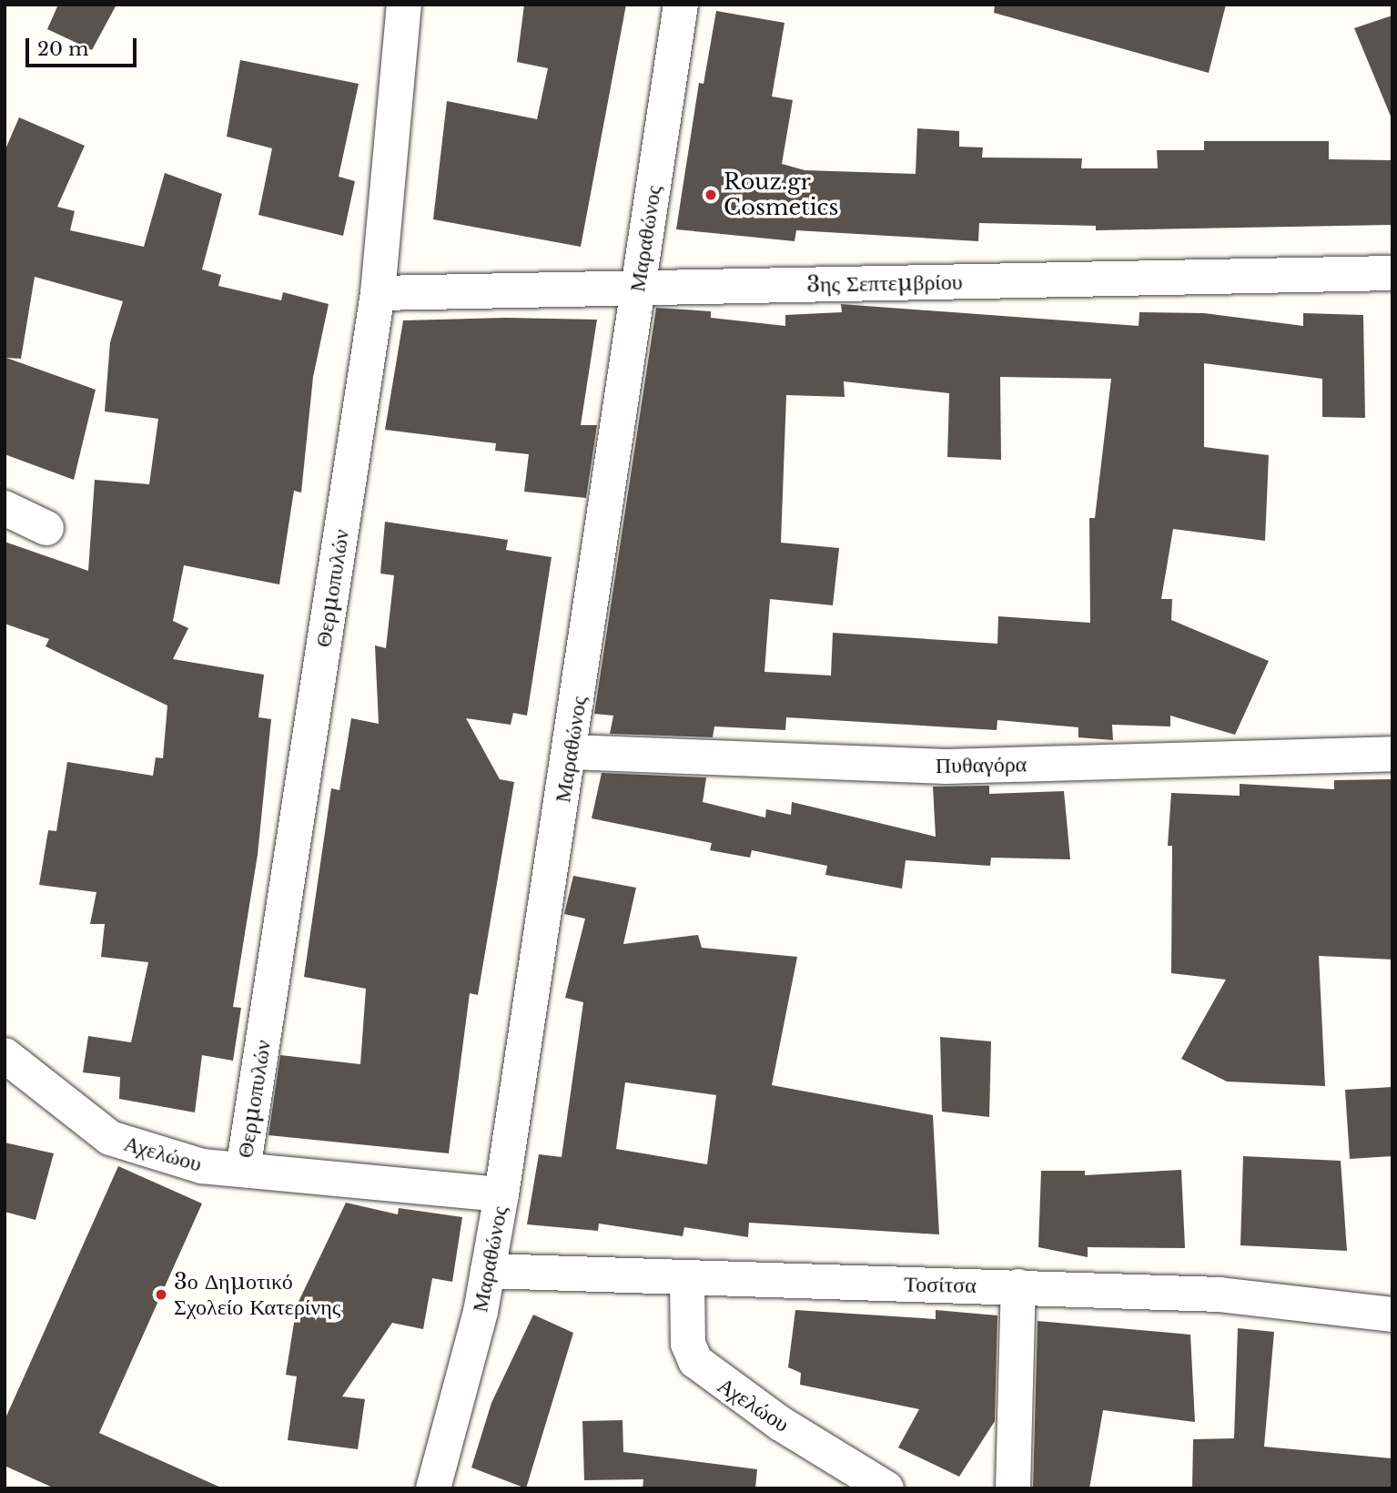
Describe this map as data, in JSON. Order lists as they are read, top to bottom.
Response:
{
  "streets": {
    "street": [
      "Μαραθώνος",
      "3ης Σεπτεμβρίου",
      "Θερμοπυλών",
      "Πυθαγόρα",
      "Αχελώου",
      "Τοσίτσα"
    ]
  },
  "crossings": [
    ["Μαραθώνος", "3ης Σεπτεμβρίου"],
    ["Μαραθώνος", "Πυθαγόρα"],
    ["Μαραθώνος", "Αχελώου"],
    ["Μαραθώνος", "Τοσίτσα"],
    ["3ης Σεπτεμβρίου", "Θερμοπυλών"],
    ["Θερμοπυλών", "Αχελώου"],
    ["Αχελώου", "Τοσίτσα"]
  ],
  "places": ["Rouz.gr Cosmetics", "3ο Δημοτικό Σχολείο Κατερίνης"],
  "scale_bar": "20 m"
}
